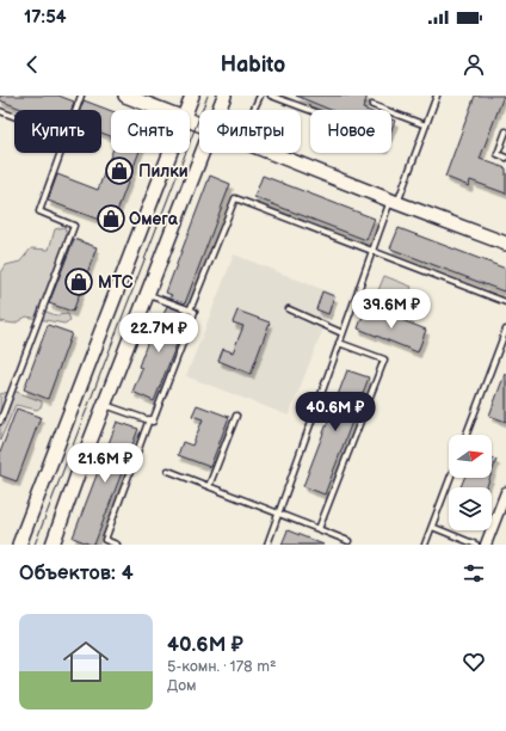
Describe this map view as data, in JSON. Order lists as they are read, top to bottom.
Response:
{
  "places": {
    "shop": ["Пилки", "Омега", "МТС"]
  },
  "north": "right",
  "page": {
    "status": "17:54",
    "header": "Habito",
    "chip": [
      "Купить",
      "Снять",
      "Фильтры",
      "Новое"
    ],
    "price": [
      "39.6M ₽",
      "22.7M ₽",
      "40.6M ₽",
      "21.6M ₽"
    ],
    "heading": "Объектов: 4",
    "list": [
      {
        "name": "40.6M ₽",
        "note": "5-комн. · 178 m² · Дом"
      }
    ]
  }
}
